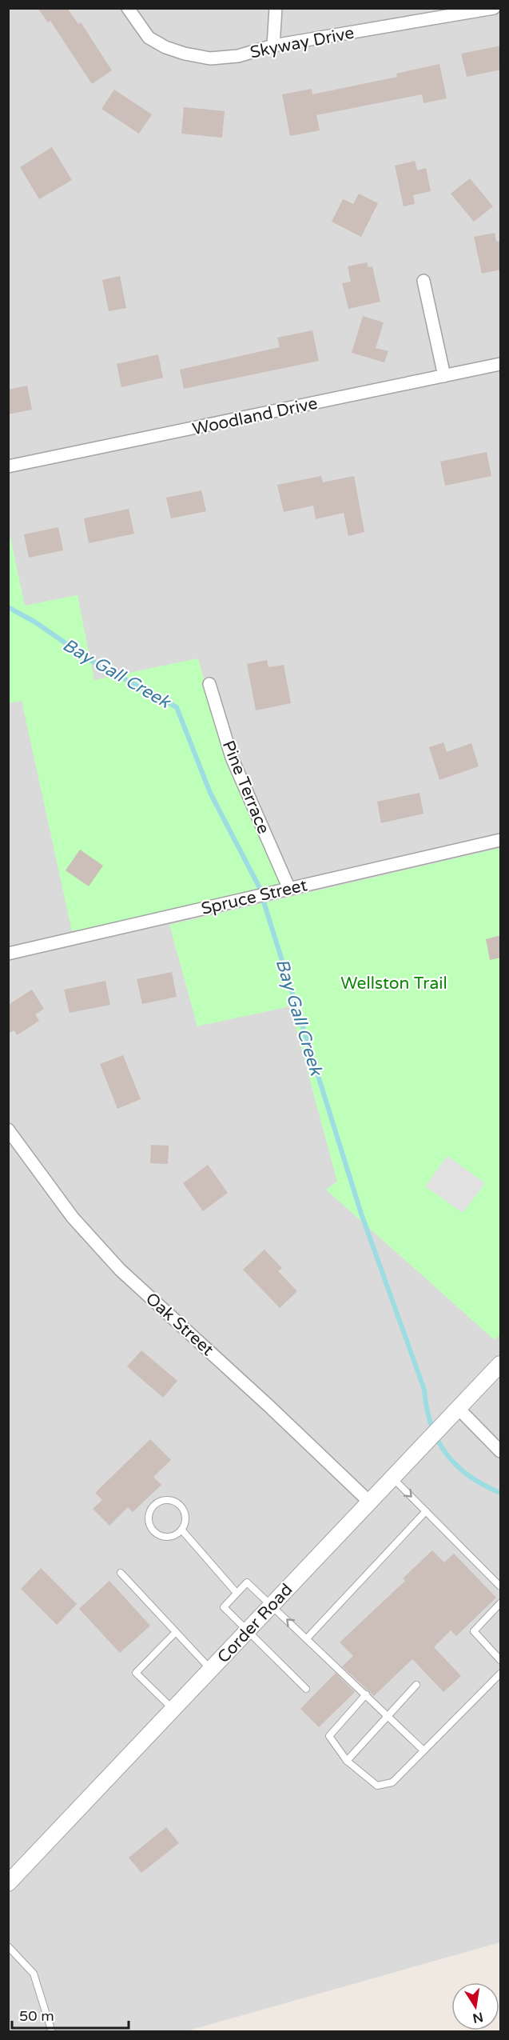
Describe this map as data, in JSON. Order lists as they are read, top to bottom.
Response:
{
  "streets": {
    "street": [
      "Skyway Drive",
      "Woodland Drive",
      "Pine Terrace",
      "Spruce Street",
      "Oak Street",
      "Corder Road"
    ]
  },
  "crossings": [
    ["Pine Terrace", "Spruce Street"],
    ["Oak Street", "Corder Road"]
  ],
  "water": ["Bay Gall Creek"],
  "parks": ["Wellston Trail"],
  "scale_bar": "50 m",
  "north": "bottom"
}
